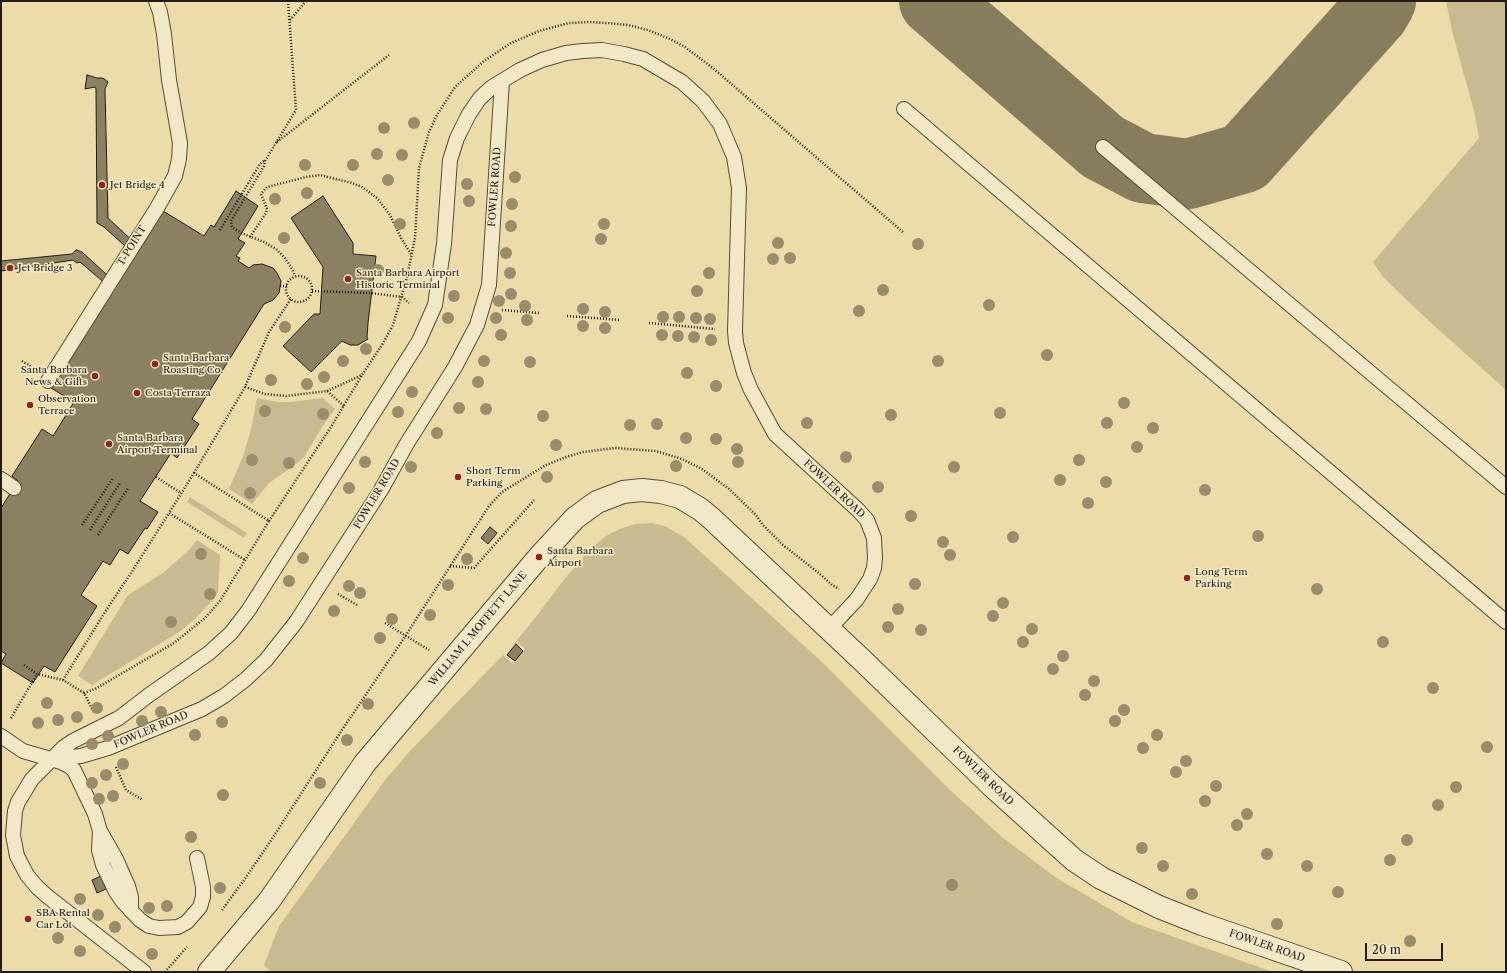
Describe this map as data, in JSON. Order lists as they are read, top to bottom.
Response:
{
  "streets": {
    "street": ["FOWLER ROAD", "WILLIAM L MOFFETT LANE"],
    "lane": ["T-POINT"]
  },
  "crossings": [
    ["FOWLER ROAD", "WILLIAM L MOFFETT LANE"]
  ],
  "places": [
    "Jet Bridge 4",
    "Jet Bridge 3",
    "Santa Barbara Airport Historic Terminal",
    "Santa Barbara Roasting Co.",
    "Santa Barbara News & Gifts",
    "Costa Terraza",
    "Observation Terrace",
    "Santa Barbara Airport Terminal",
    "Short Term Parking",
    "Santa Barbara Airport",
    "Long Term Parking",
    "SBA Rental Car Lot"
  ],
  "scale_bar": "20 m"
}
